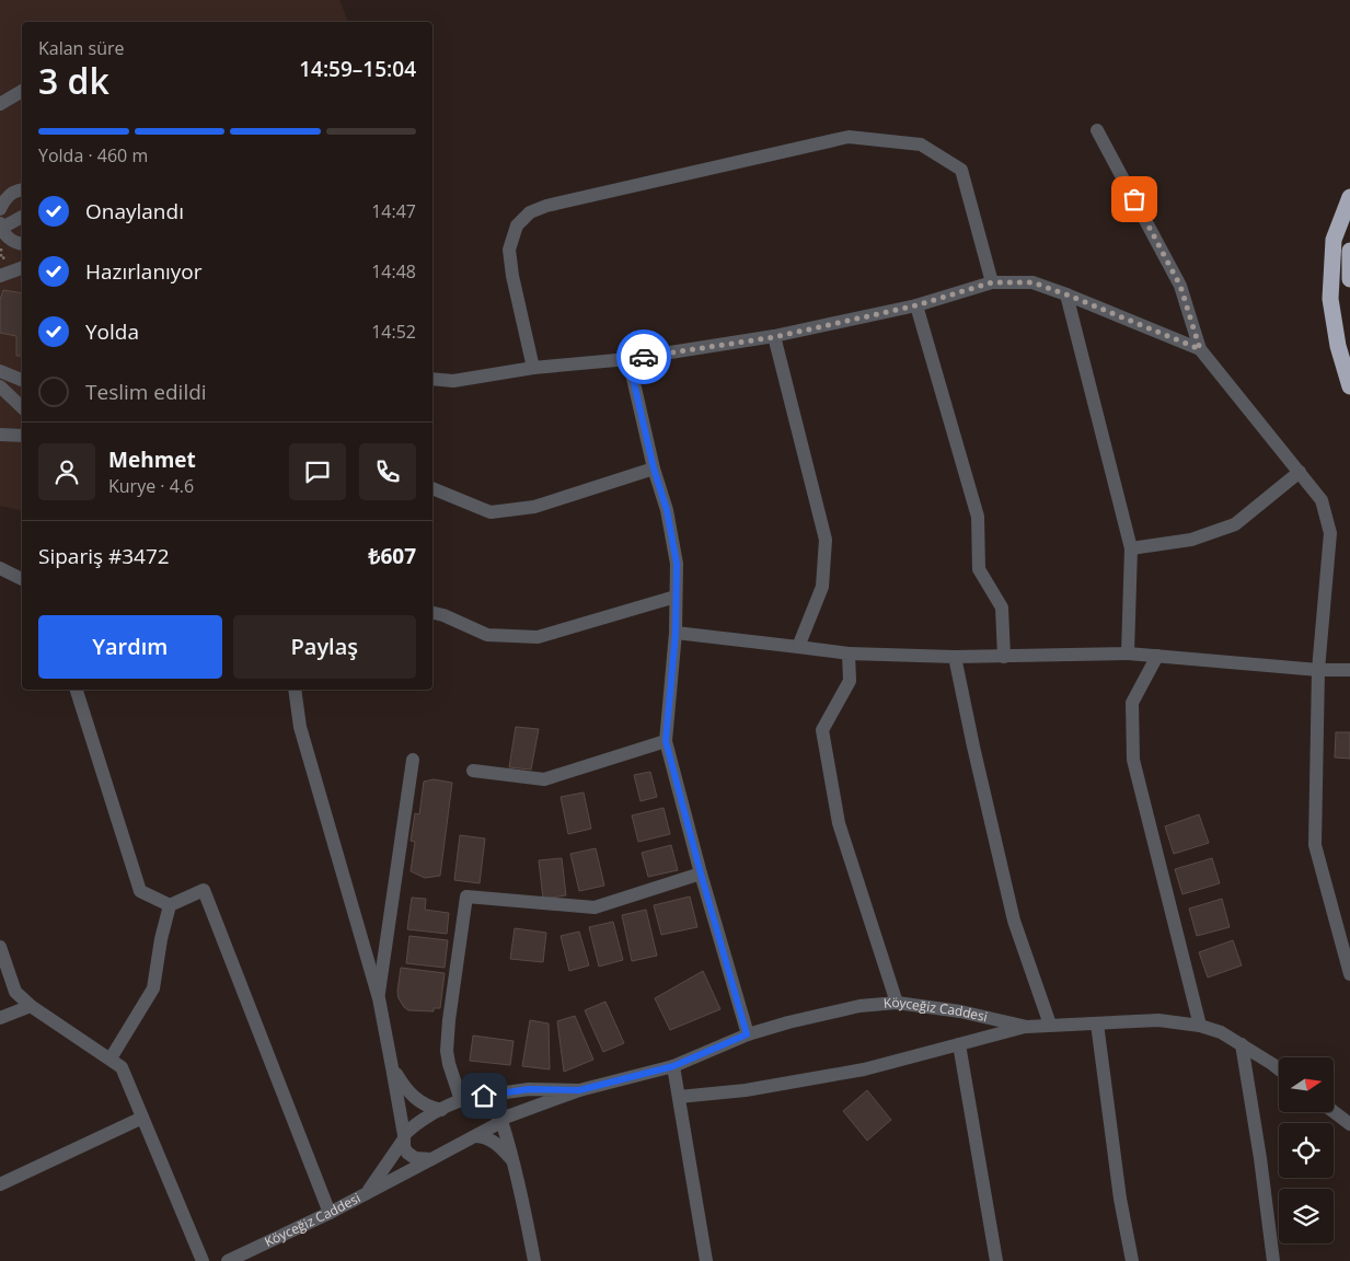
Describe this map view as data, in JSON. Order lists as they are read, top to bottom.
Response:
{
  "streets": {
    "street": ["Köyceğiz Caddesi"]
  },
  "north": "right",
  "page": {
    "heading": ["3 dk", "Kalan süre", "14:59–15:04"],
    "panel": [
      "Mehmet",
      "Kurye · 4.6",
      "Sipariş #3472",
      "₺607"
    ],
    "bar": "Yolda · 460 m",
    "list": [
      ["Onaylandı", "14:47"],
      ["Hazırlanıyor", "14:48"],
      ["Yolda", "14:52"],
      "Teslim edildi"
    ],
    "buttons": ["Yardım", "Paylaş"]
  }
}
